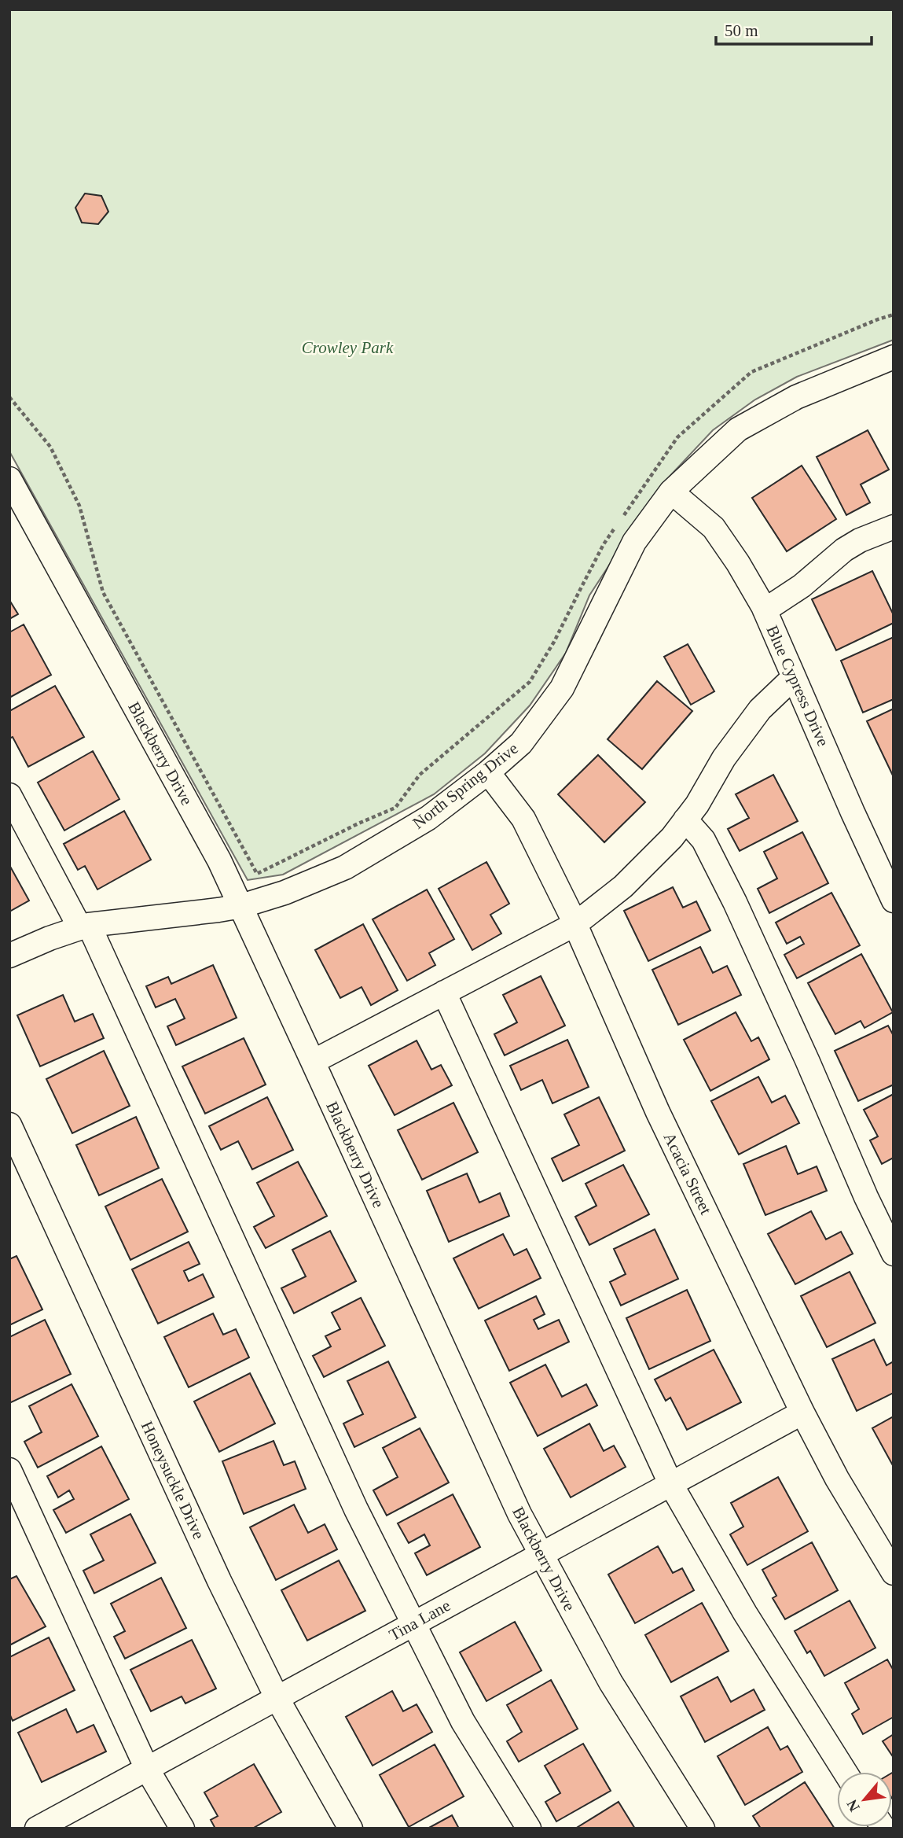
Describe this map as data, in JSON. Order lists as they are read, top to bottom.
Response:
{
  "streets": {
    "street": [
      "Blue Cypress Drive",
      "Blackberry Drive",
      "North Spring Drive",
      "Acacia Street",
      "Honeysuckle Drive",
      "Tina Lane"
    ]
  },
  "crossings": [
    ["Blue Cypress Drive", "North Spring Drive"],
    ["Blackberry Drive", "North Spring Drive"],
    ["Blackberry Drive", "Tina Lane"],
    ["North Spring Drive", "Acacia Street"],
    ["Acacia Street", "Tina Lane"],
    ["Honeysuckle Drive", "Tina Lane"]
  ],
  "parks": ["Crowley Park"],
  "scale_bar": "50 m",
  "north": "bottom left"
}
